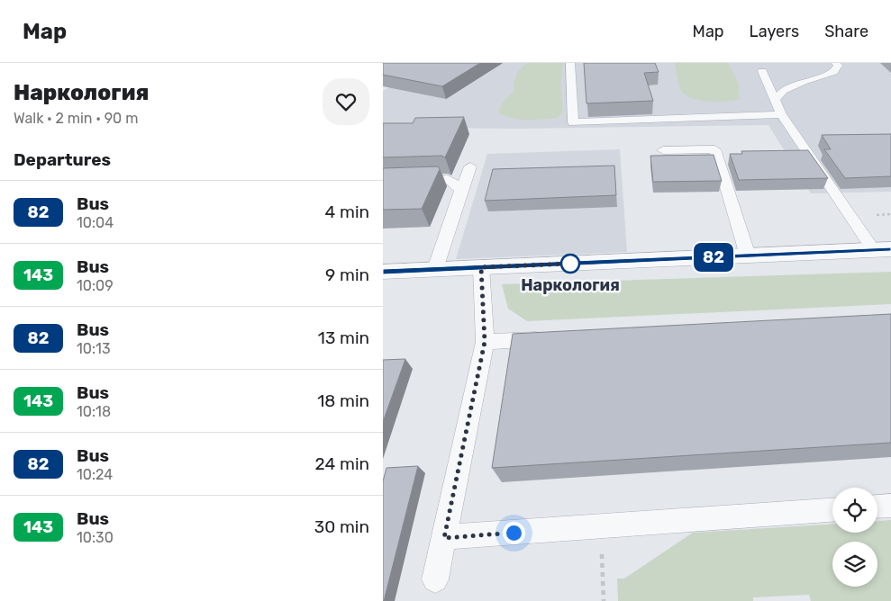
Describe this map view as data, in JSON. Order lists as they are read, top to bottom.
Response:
{
  "places": ["Наркология"],
  "lines": ["bus line 82"],
  "page": {
    "header": "Map",
    "nav": ["Map", "Layers", "Share"],
    "heading": [
      ["Наркология", "Walk · 2 min · 90 m"],
      "Departures"
    ],
    "on_map": "82",
    "list": [
      {
        "mark": "82",
        "name": "Bus",
        "note": "10:04",
        "value": "4 min"
      },
      {
        "mark": "143",
        "name": "Bus",
        "note": "10:09",
        "value": "9 min"
      },
      {
        "mark": "82",
        "name": "Bus",
        "note": "10:13",
        "value": "13 min"
      },
      {
        "mark": "143",
        "name": "Bus",
        "note": "10:18",
        "value": "18 min"
      },
      {
        "mark": "82",
        "name": "Bus",
        "note": "10:24",
        "value": "24 min"
      },
      {
        "mark": "143",
        "name": "Bus",
        "note": "10:30",
        "value": "30 min"
      }
    ]
  }
}
